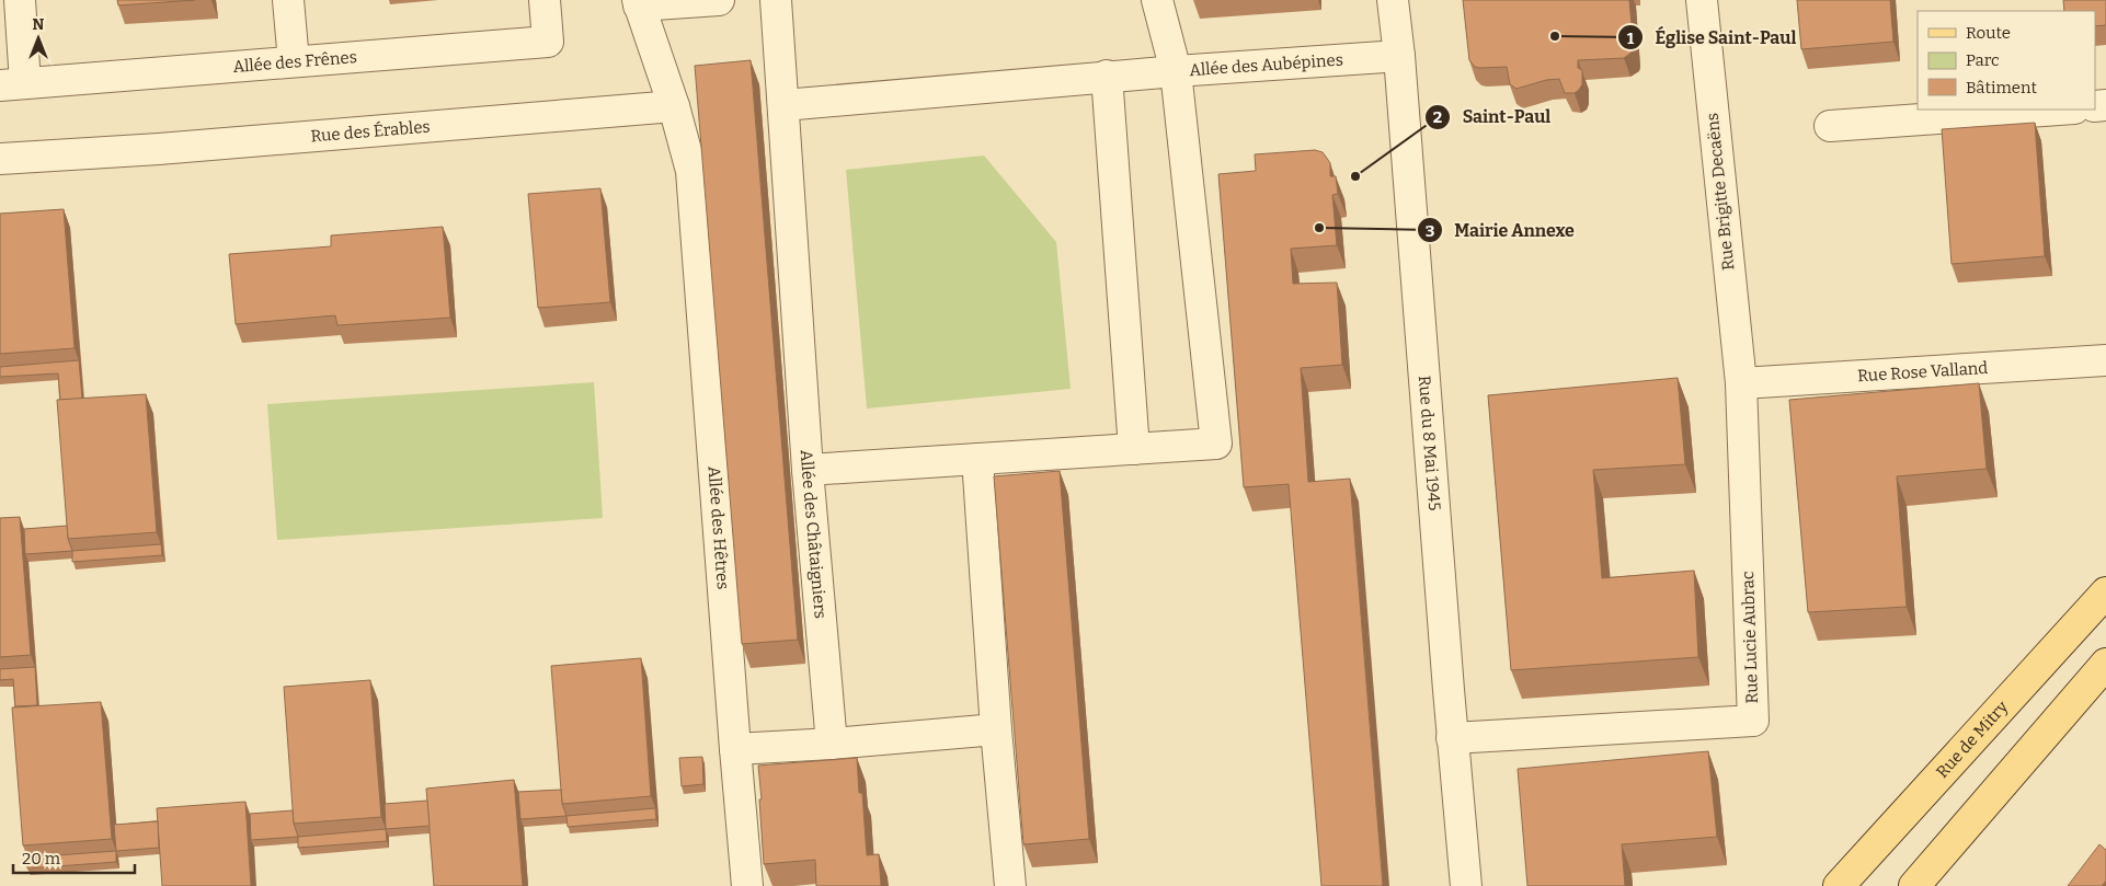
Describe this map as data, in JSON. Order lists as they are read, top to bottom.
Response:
{
  "streets": {
    "main road": ["Rue de Mitry"],
    "street": [
      "Allée des Frênes",
      "Allée des Aubépines",
      "Rue des Érables",
      "Rue Brigitte Decaëns",
      "Rue Rose Valland",
      "Rue du 8 Mai 1945",
      "Allée des Hêtres",
      "Allée des Châtaigniers",
      "Rue Lucie Aubrac"
    ]
  },
  "crossings": [
    ["Allée des Aubépines", "Rue du 8 Mai 1945"],
    ["Rue des Érables", "Allée des Hêtres"],
    ["Rue Brigitte Decaëns", "Rue Rose Valland"],
    ["Rue Brigitte Decaëns", "Rue Lucie Aubrac"],
    ["Rue Rose Valland", "Rue Lucie Aubrac"],
    ["Rue du 8 Mai 1945", "Rue Lucie Aubrac"]
  ],
  "places": ["Église Saint-Paul", "Saint-Paul", "Mairie Annexe"],
  "legend": ["Route", "Parc", "Bâtiment"],
  "scale_bar": "20 m",
  "north": "top"
}
